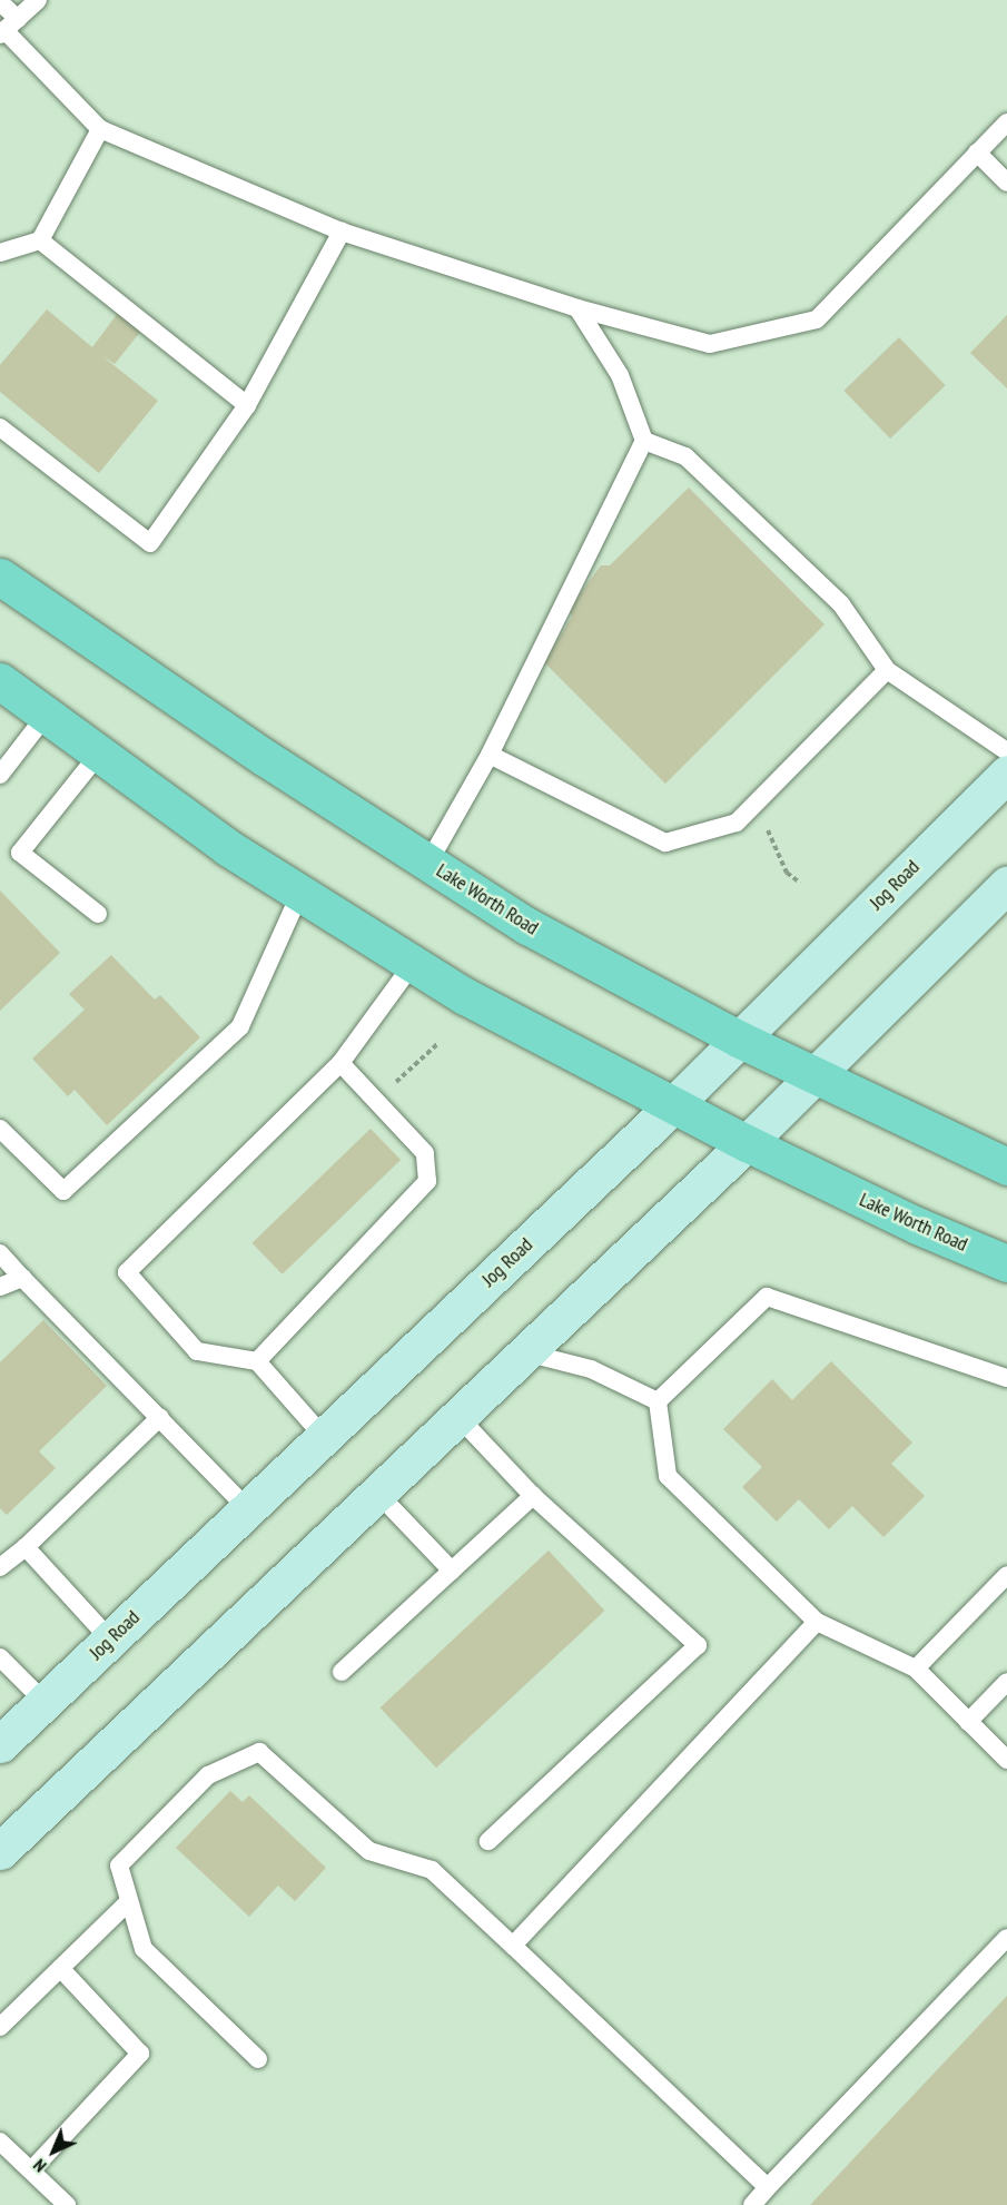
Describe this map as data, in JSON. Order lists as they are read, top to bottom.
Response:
{
  "streets": {
    "main road": ["Jog Road", "Lake Worth Road"]
  },
  "crossings": [
    ["Jog Road", "Lake Worth Road"]
  ],
  "north": "bottom left"
}
